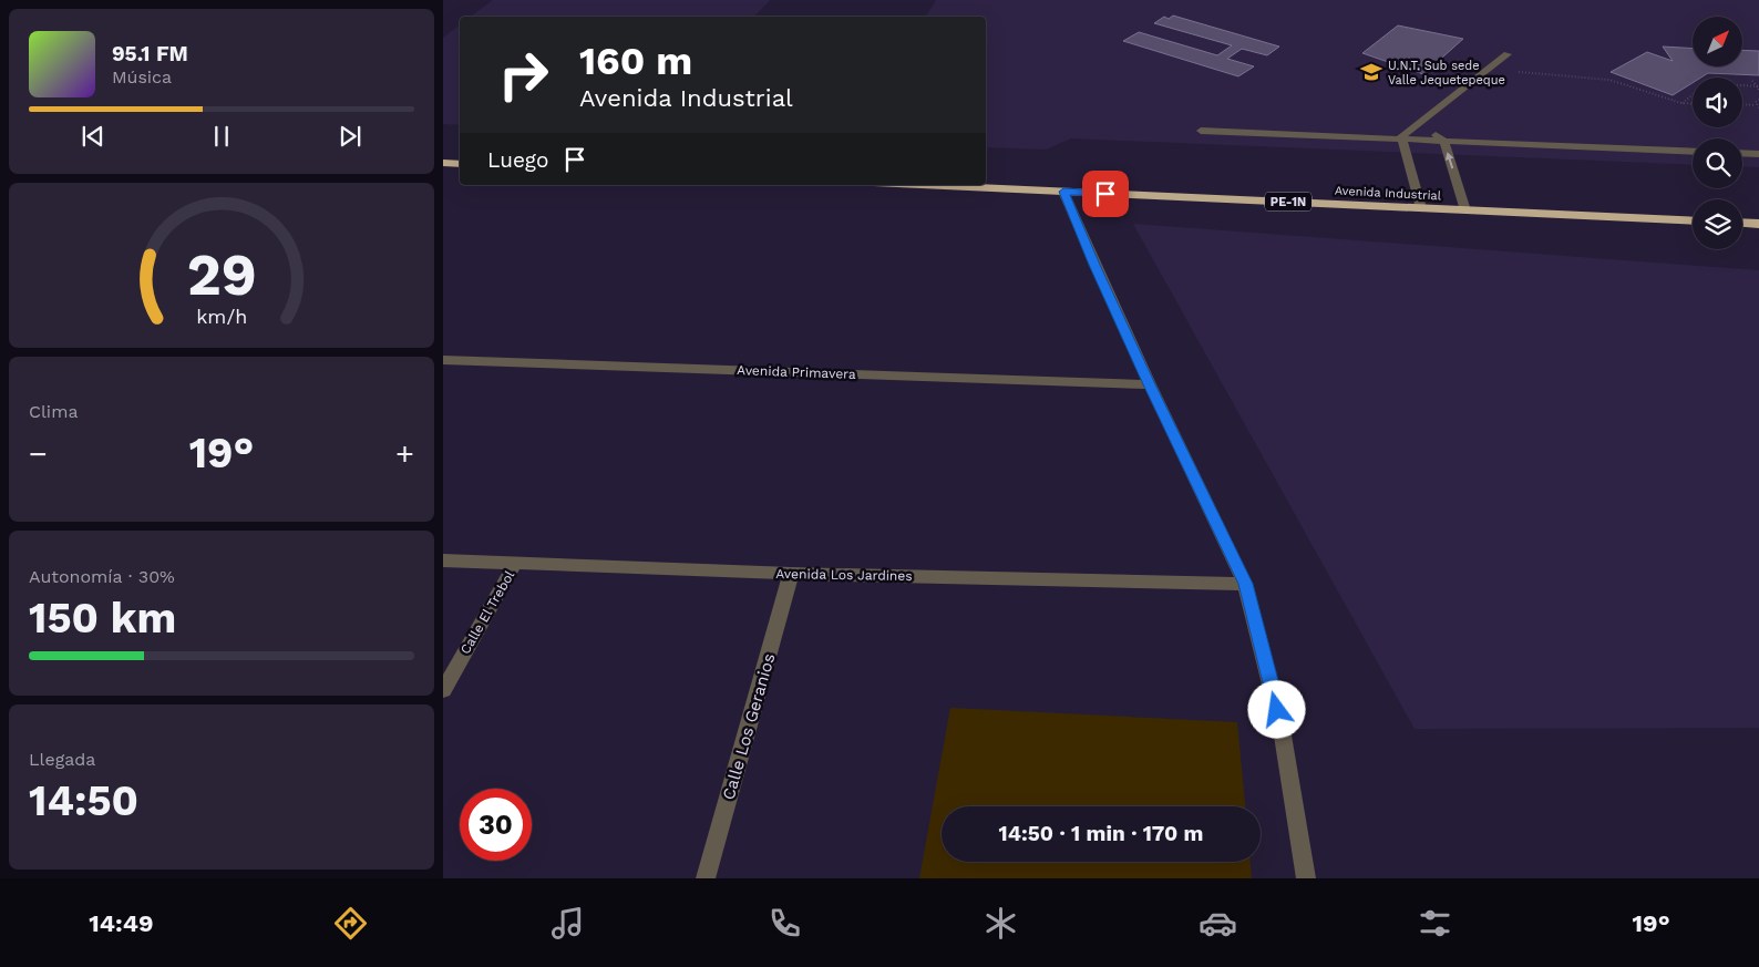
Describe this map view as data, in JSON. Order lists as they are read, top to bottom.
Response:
{
  "streets": {
    "highway": ["Avenida Industrial", "PE-1N"],
    "street": [
      "Avenida Primavera",
      "Avenida Los Jardines",
      "Calle El Trebol",
      "Calle Los Geranios"
    ]
  },
  "crossings": [
    ["Avenida Los Jardines", "Calle El Trebol"],
    ["Avenida Los Jardines", "Calle Los Geranios"]
  ],
  "places": {
    "school or university": ["U.N.T. Sub sede Valle Jequetepeque"]
  },
  "north": "top right",
  "page": {
    "turn": ["160 m", "Avenida Industrial"],
    "song": ["95.1 FM", "Música"],
    "then": "Luego",
    "tile": [
      "Clima",
      ["Autonomía · 30%", "150 km"],
      ["Llegada", "14:50"]
    ],
    "heat": ["−", "19°", "+"],
    "limit": "30",
    "trip": "14:50 · 1 min · 170 m",
    "tabs": ["14:49", "19°"],
    "gauge": ["29", "km/h"]
  }
}
